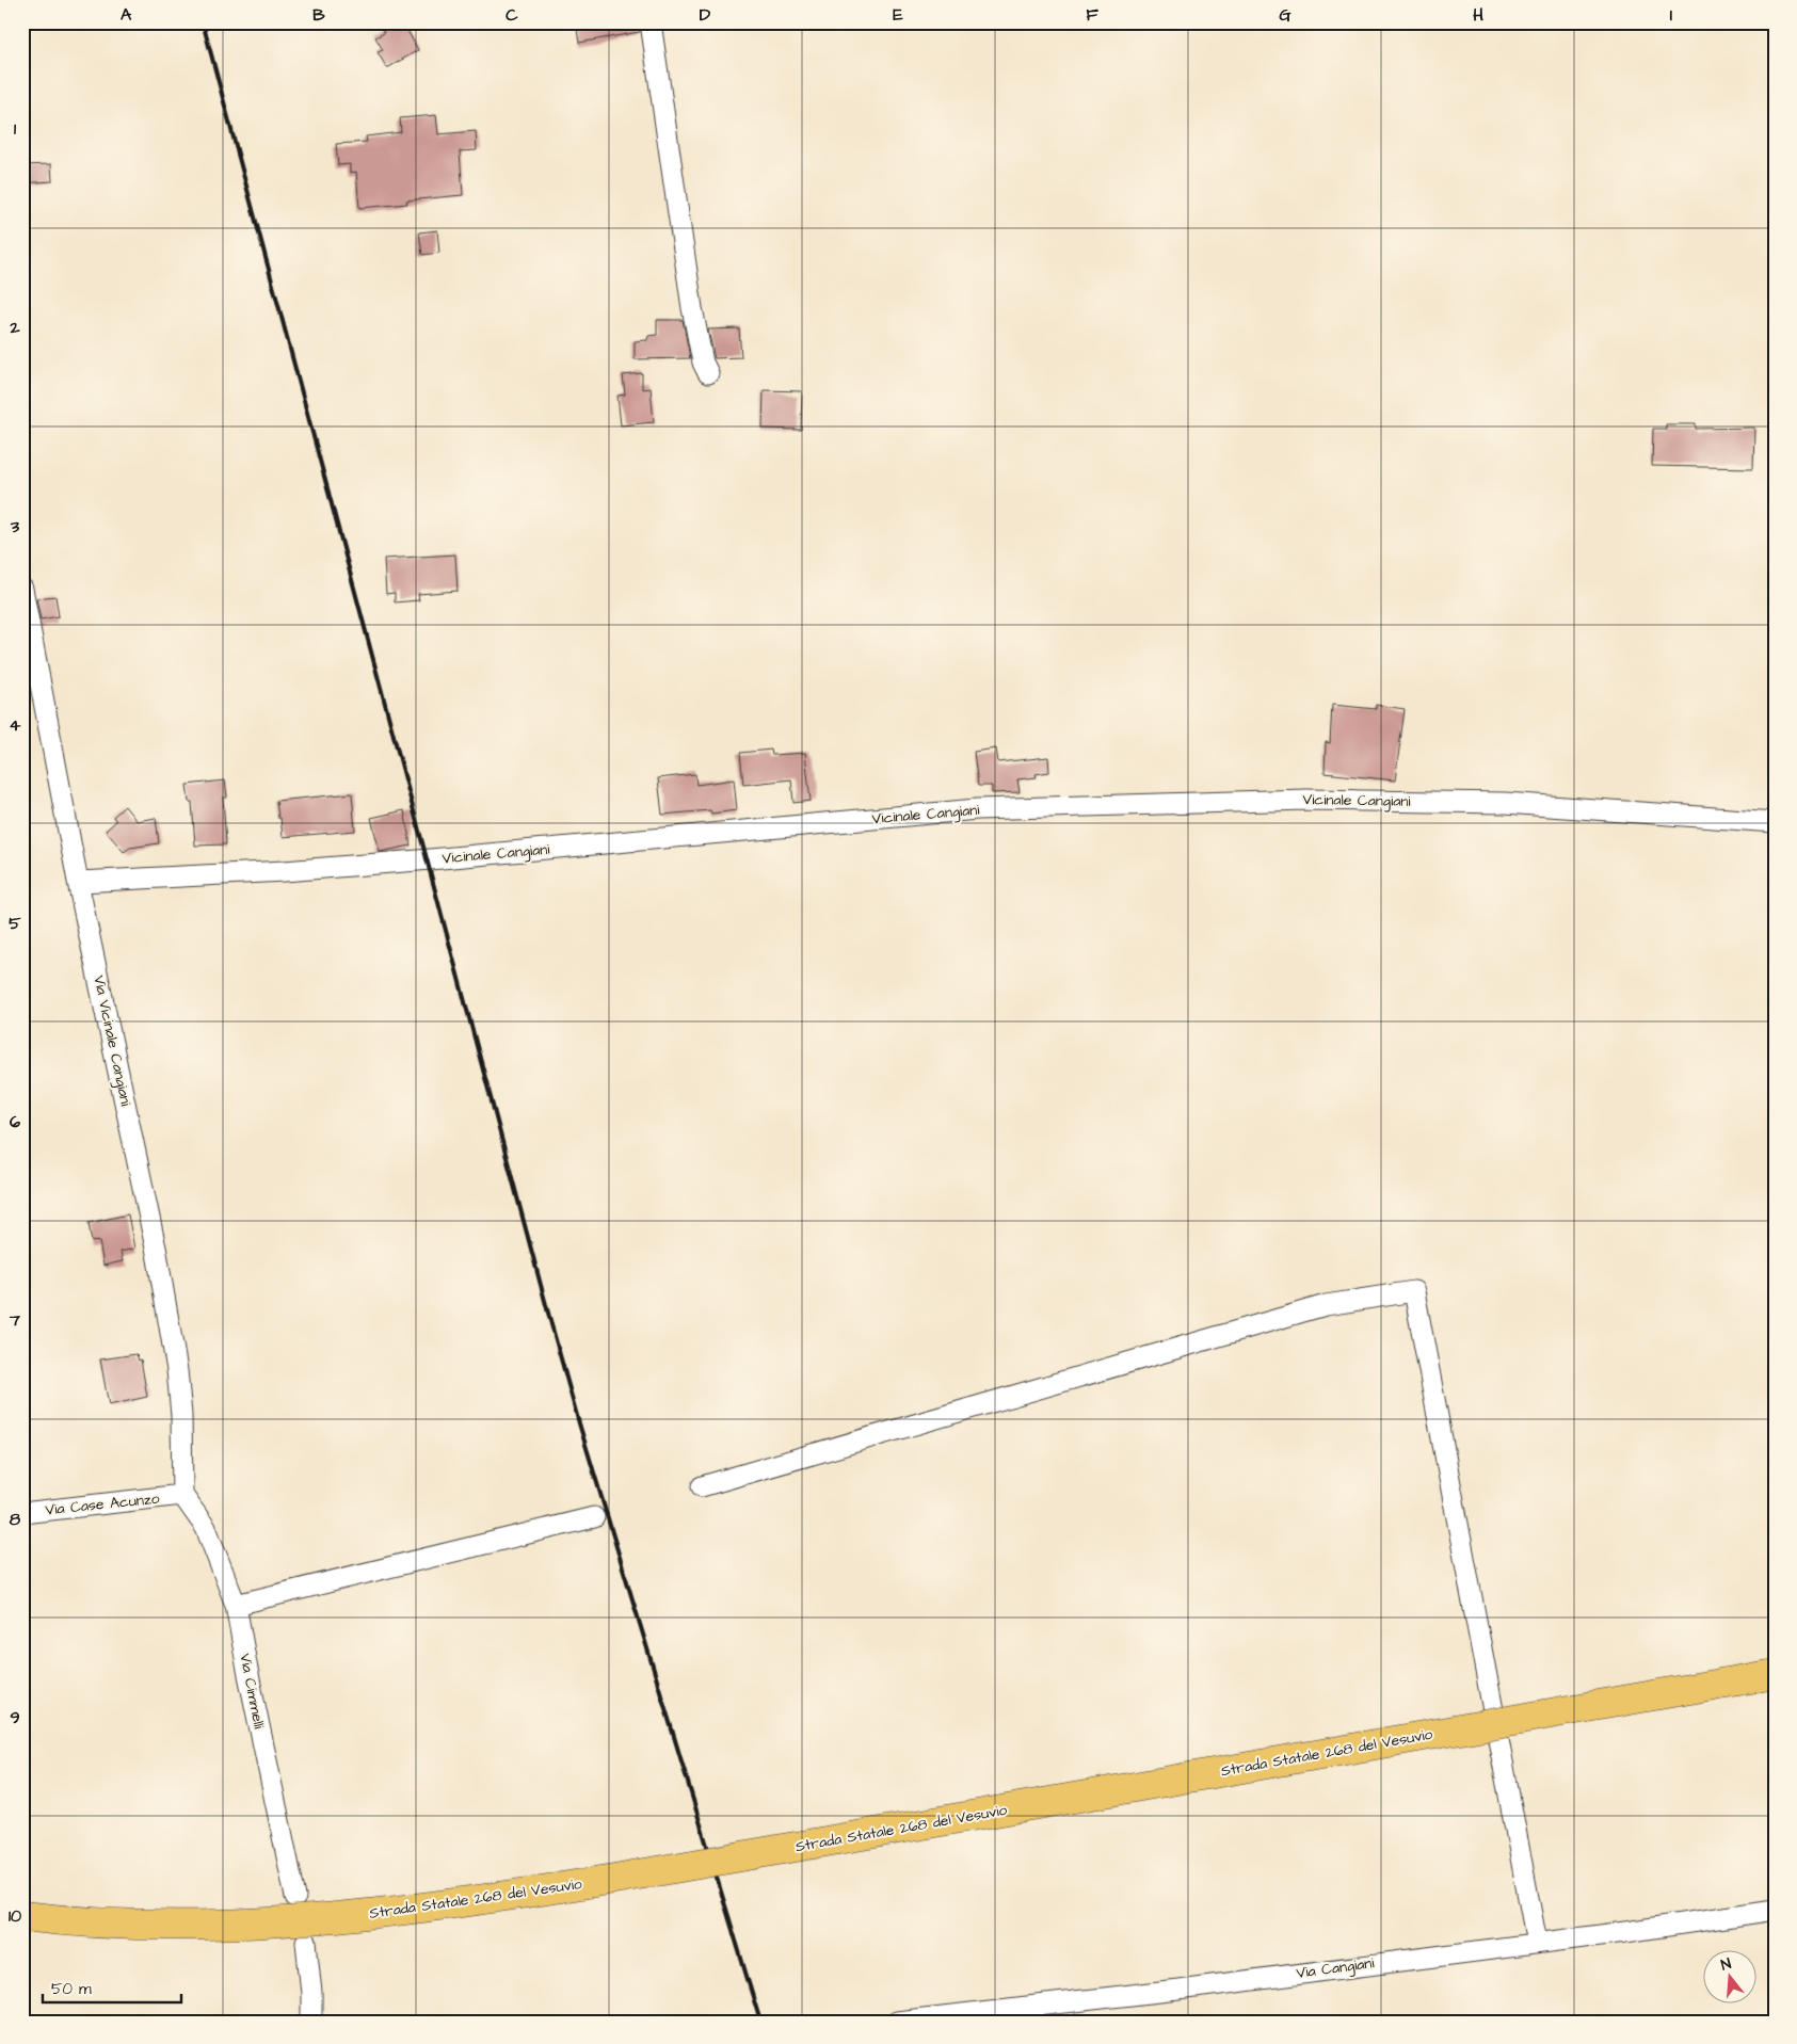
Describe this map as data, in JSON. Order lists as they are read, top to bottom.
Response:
{
  "streets": {
    "highway": ["Strada Statale 268 del Vesuvio"],
    "street": [
      "Vicinale Cangiani",
      "Via Vicinale Cangiani",
      "Via Case Acunzo",
      "Via Cimmelli",
      "Via Cangiani"
    ]
  },
  "crossings": [
    ["Vicinale Cangiani", "Via Vicinale Cangiani"],
    ["Via Vicinale Cangiani", "Via Case Acunzo"],
    ["Via Vicinale Cangiani", "Via Cimmelli"],
    ["Via Case Acunzo", "Via Cimmelli"]
  ],
  "scale_bar": "50 m",
  "north": "top",
  "grid": {
    "columns": [
      "A",
      "B",
      "C",
      "D",
      "E",
      "F",
      "G",
      "H",
      "I"
    ],
    "rows": [
      "1",
      "2",
      "3",
      "4",
      "5",
      "6",
      "7",
      "8",
      "9",
      "10"
    ]
  }
}
